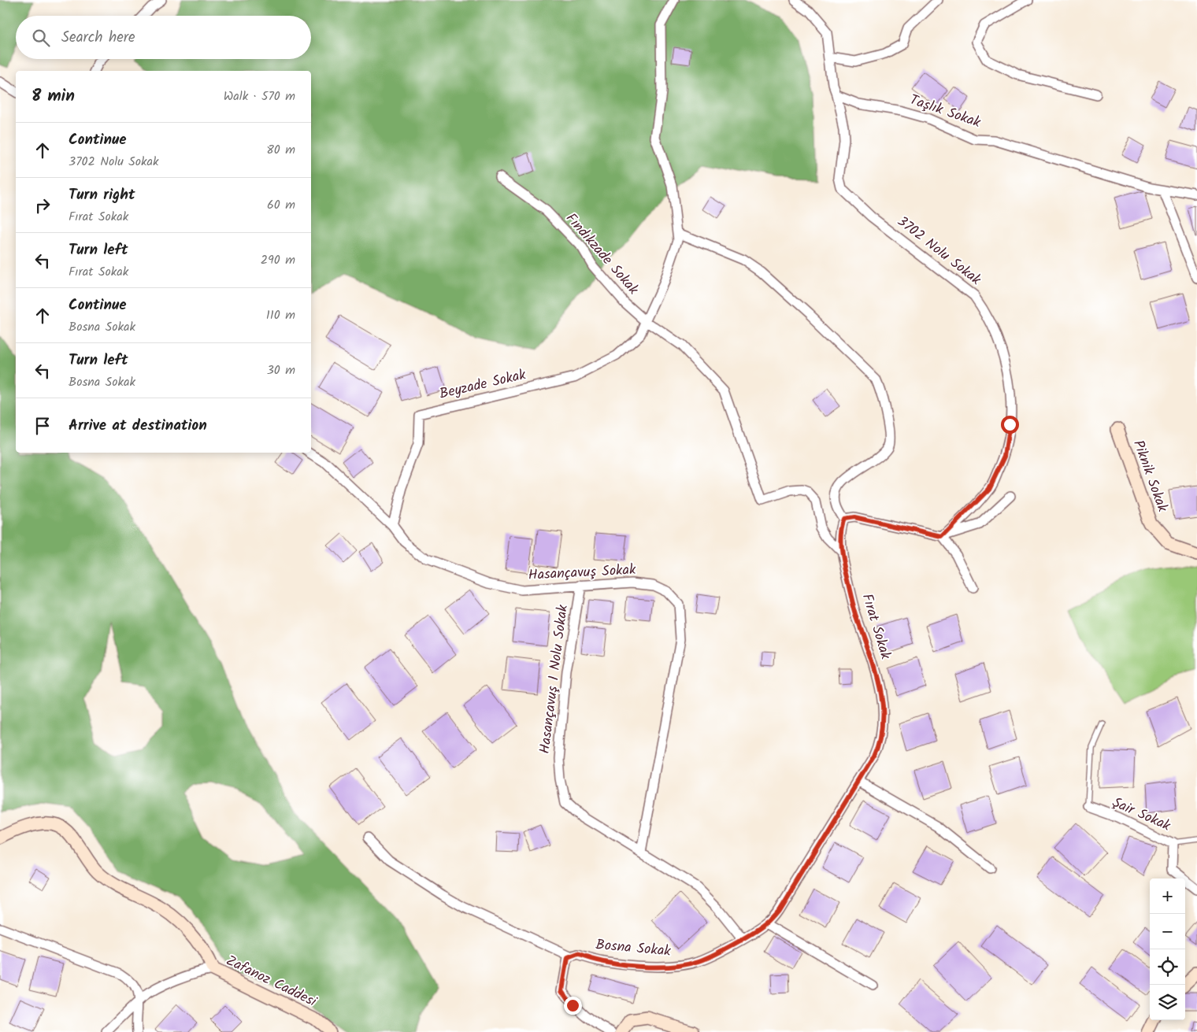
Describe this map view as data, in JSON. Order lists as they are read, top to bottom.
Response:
{
  "streets": {
    "street": [
      "Taşlık Sokak",
      "3702 Nolu Sokak",
      "Fındıkzade Sokak",
      "Beyzade Sokak",
      "Piknik Sokak",
      "Hasançavuş Sokak",
      "Fırat Sokak",
      "Hasançavuş 1 Nolu Sokak",
      "Şair Sokak",
      "Bosna Sokak",
      "Zafanoz Caddesi"
    ]
  },
  "crossings": [
    ["Taşlık Sokak", "3702 Nolu Sokak"],
    ["Fındıkzade Sokak", "Beyzade Sokak"],
    ["Fındıkzade Sokak", "Fırat Sokak"],
    ["Beyzade Sokak", "Hasançavuş Sokak"],
    ["Hasançavuş Sokak", "Hasançavuş 1 Nolu Sokak"],
    ["Fırat Sokak", "Bosna Sokak"]
  ],
  "page": {
    "search": "Search here",
    "heading": ["8 min", "Walk · 570 m"],
    "list": [
      ["Continue", "3702 Nolu Sokak", "80 m"],
      ["Turn right", "Fırat Sokak", "60 m"],
      ["Turn left", "Fırat Sokak", "290 m"],
      ["Continue", "Bosna Sokak", "110 m"],
      ["Turn left", "Bosna Sokak", "30 m"],
      "Arrive at destination"
    ],
    "map_buttons": ["+", "−"]
  }
}
